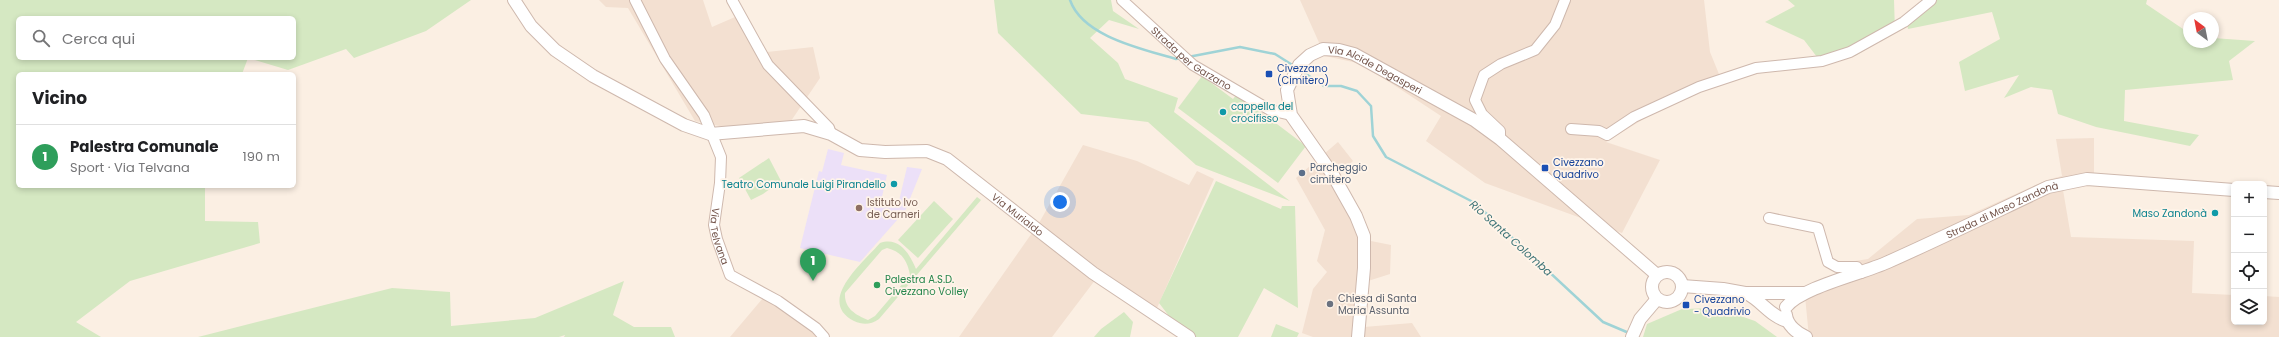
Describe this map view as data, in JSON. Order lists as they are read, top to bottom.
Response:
{
  "streets": {
    "street": [
      "Strada per Garzano",
      "Via Alcide Degasperi",
      "Strada di Maso Zandonà",
      "Via Murialdo",
      "Via Telvana"
    ]
  },
  "crossings": [
    ["Strada per Garzano", "Via Alcide Degasperi"],
    ["Via Murialdo", "Via Telvana"]
  ],
  "water": ["Rio Santa Colomba"],
  "places": {
    "transit": ["Civezzano (Cimitero)", "Civezzano Quadrivo", "Civezzano - Quadrivio"],
    "other": [
      "cappella del crocifisso",
      "Parcheggio cimitero",
      "Teatro Comunale Luigi Pirandello",
      "Istituto Ivo de Carneri",
      "Maso Zandonà",
      "Palestra A.S.D. Civezzano Volley",
      "Chiesa di Santa Maria Assunta"
    ]
  },
  "north": "top left",
  "page": {
    "search": "Cerca qui",
    "heading": "Vicino",
    "list": [
      {
        "mark": "1",
        "name": "Palestra Comunale",
        "note": "Sport · Via Telvana",
        "value": "190 m"
      }
    ],
    "map_buttons": ["+", "−"],
    "pins": "1"
  }
}
